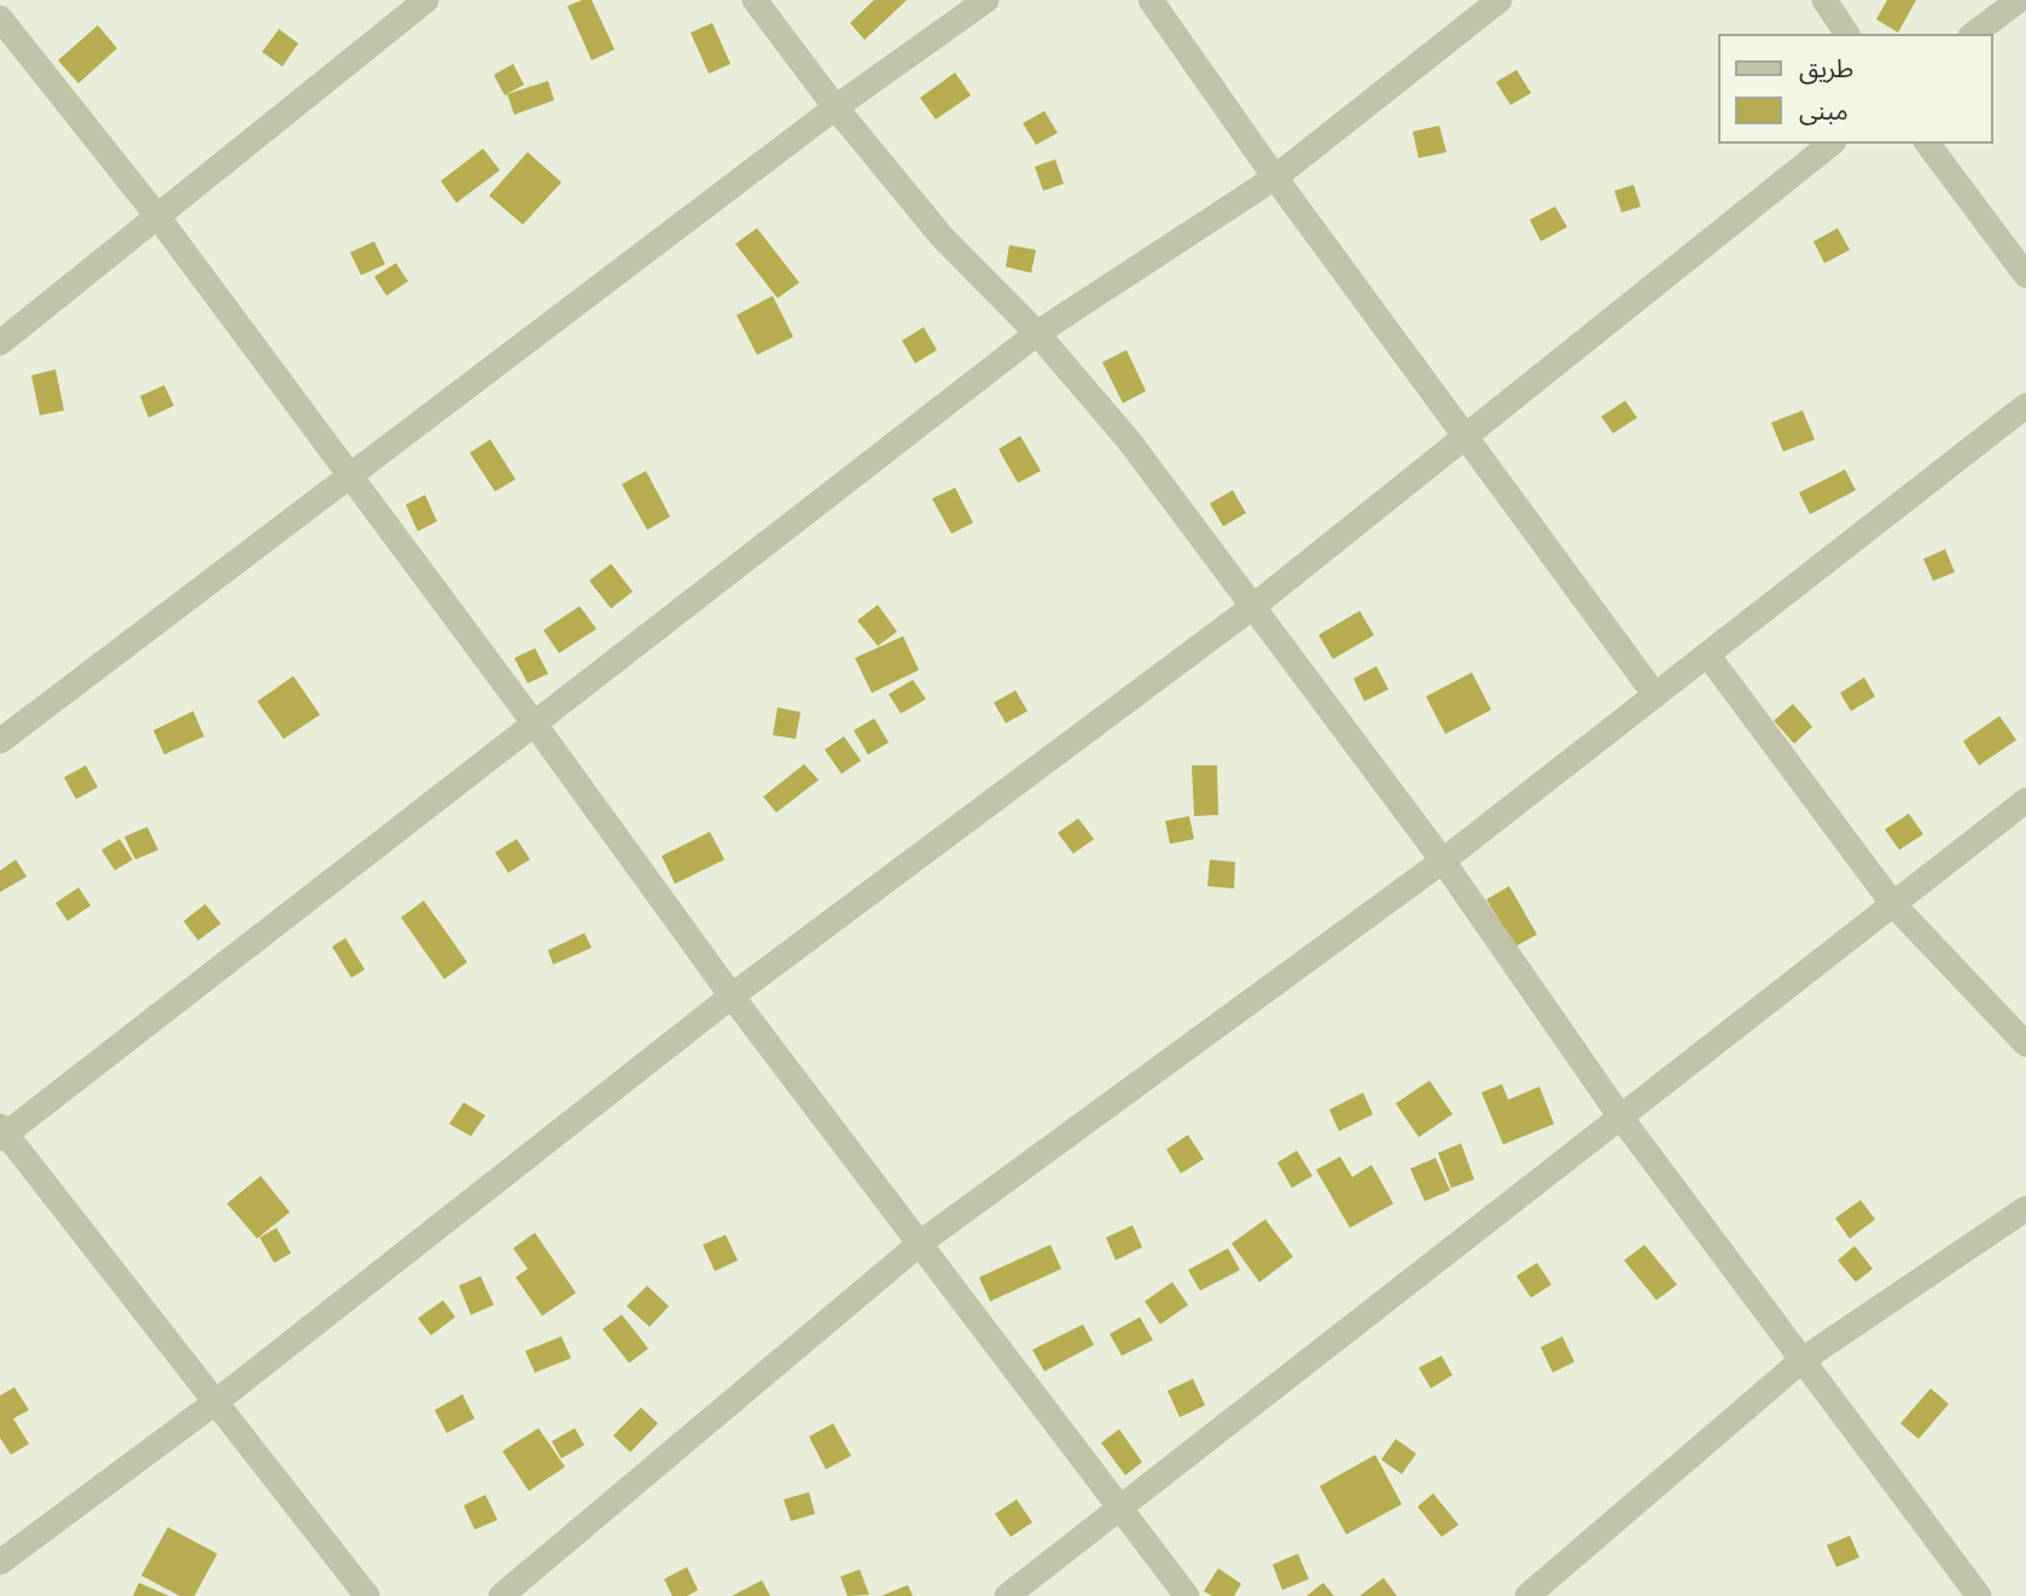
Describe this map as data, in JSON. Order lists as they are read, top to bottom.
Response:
{
  "legend": ["طريق", "مبنى"]
}
